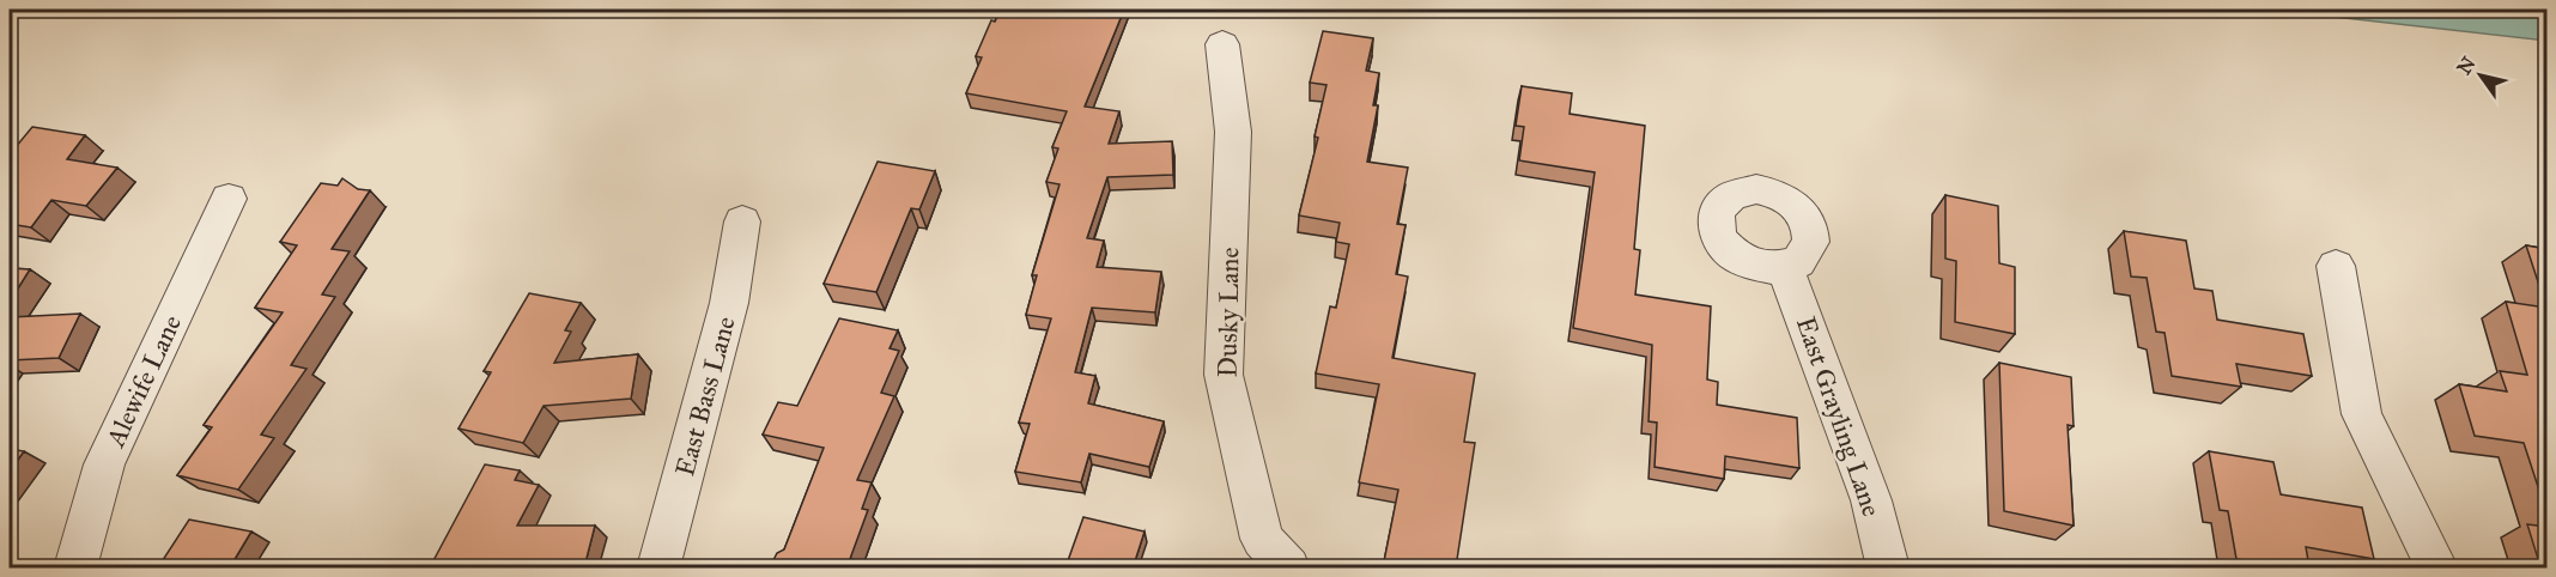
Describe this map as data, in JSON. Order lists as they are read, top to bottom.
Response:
{
  "streets": {
    "street": [
      "Dusky Lane",
      "Alewife Lane",
      "East Bass Lane",
      "East Grayling Lane"
    ]
  },
  "north": "top left"
}
